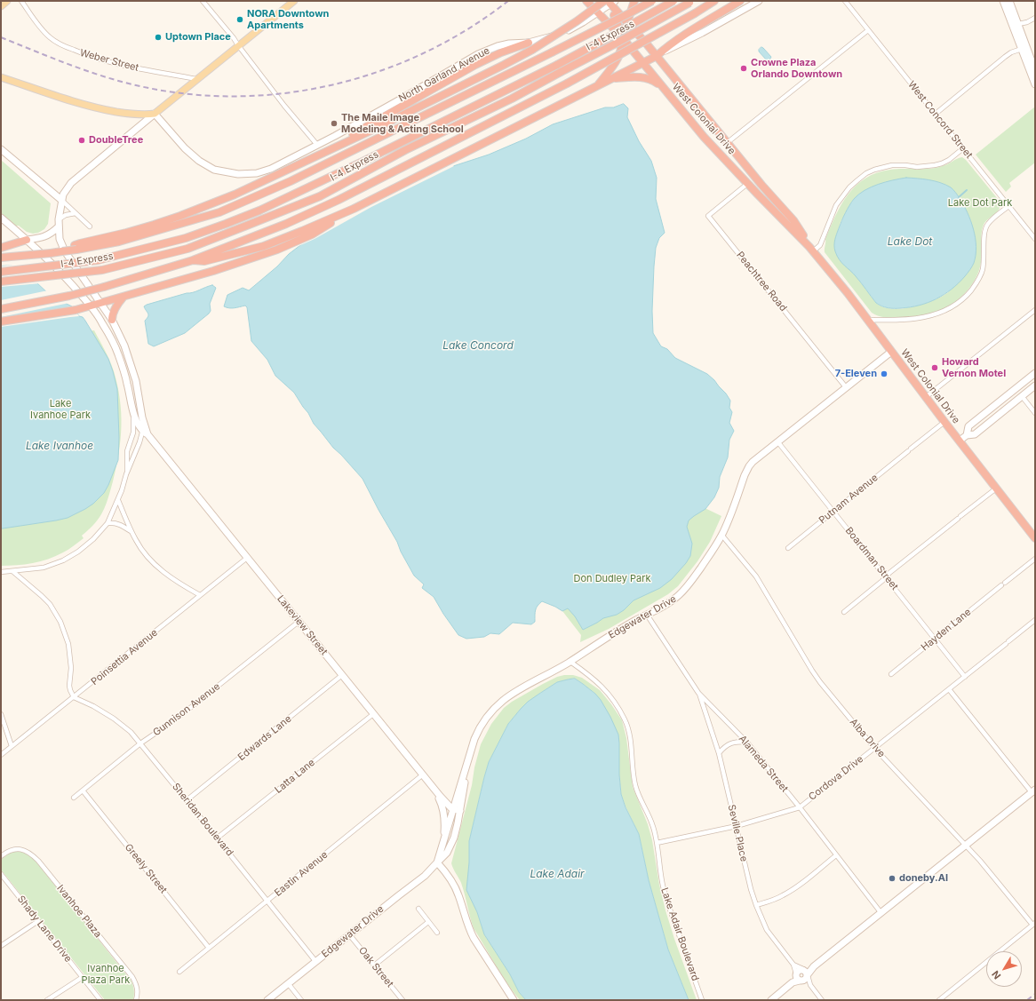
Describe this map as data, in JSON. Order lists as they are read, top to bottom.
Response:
{
  "streets": {
    "highway": ["I-4 Express", "West Colonial Drive"],
    "street": [
      "Weber Street",
      "North Garland Avenue",
      "West Concord Street",
      "Peachtree Road",
      "Putnam Avenue",
      "Boardman Street",
      "Edgewater Drive",
      "Lakeview Street",
      "Hayden Lane",
      "Poinsettia Avenue",
      "Gunnison Avenue",
      "Edwards Lane",
      "Alba Drive",
      "Alameda Street",
      "Latta Lane",
      "Cordova Drive",
      "Sheridan Boulevard",
      "Seville Place",
      "Greely Street",
      "Eastin Avenue",
      "Ivanhoe Plaza",
      "Shady Lane Drive",
      "Lake Adair Boulevard",
      "Oak Street"
    ]
  },
  "crossings": [
    ["North Garland Avenue", "West Colonial Drive"],
    ["North Garland Avenue", "Lakeview Street"],
    ["West Colonial Drive", "Peachtree Road"],
    ["West Colonial Drive", "Putnam Avenue"],
    ["West Colonial Drive", "Edgewater Drive"],
    ["Peachtree Road", "Edgewater Drive"],
    ["Putnam Avenue", "Boardman Street"],
    ["Boardman Street", "Edgewater Drive"],
    ["Boardman Street", "Hayden Lane"],
    ["Boardman Street", "Cordova Drive"],
    ["Edgewater Drive", "Lakeview Street"],
    ["Edgewater Drive", "Alba Drive"],
    ["Edgewater Drive", "Alameda Street"],
    ["Edgewater Drive", "Sheridan Boulevard"],
    ["Edgewater Drive", "Lake Adair Boulevard"],
    ["Edgewater Drive", "Oak Street"],
    ["Lakeview Street", "Poinsettia Avenue"],
    ["Lakeview Street", "Gunnison Avenue"],
    ["Lakeview Street", "Edwards Lane"],
    ["Lakeview Street", "Latta Lane"],
    ["Lakeview Street", "Eastin Avenue"],
    ["Poinsettia Avenue", "Sheridan Boulevard"],
    ["Gunnison Avenue", "Sheridan Boulevard"],
    ["Gunnison Avenue", "Greely Street"],
    ["Edwards Lane", "Sheridan Boulevard"],
    ["Alba Drive", "Cordova Drive"],
    ["Alameda Street", "Cordova Drive"],
    ["Alameda Street", "Seville Place"],
    ["Latta Lane", "Sheridan Boulevard"],
    ["Cordova Drive", "Seville Place"],
    ["Cordova Drive", "Lake Adair Boulevard"],
    ["Sheridan Boulevard", "Eastin Avenue"],
    ["Greely Street", "Eastin Avenue"]
  ],
  "water": [
    "Lake Dot",
    "Lake Concord",
    "Lake Ivanhoe",
    "Lake Adair"
  ],
  "parks": [
    "Lake Dot Park",
    "Lake Ivanhoe Park",
    "Don Dudley Park",
    "Ivanhoe Plaza Park"
  ],
  "places": [
    "NORA Downtown Apartments",
    "Uptown Place",
    "Crowne Plaza Orlando Downtown",
    "The Maile Image Modeling & Acting School",
    "DoubleTree",
    "Howard Vernon Motel",
    "7-Eleven",
    "doneby.AI"
  ],
  "north": "bottom left"
}
